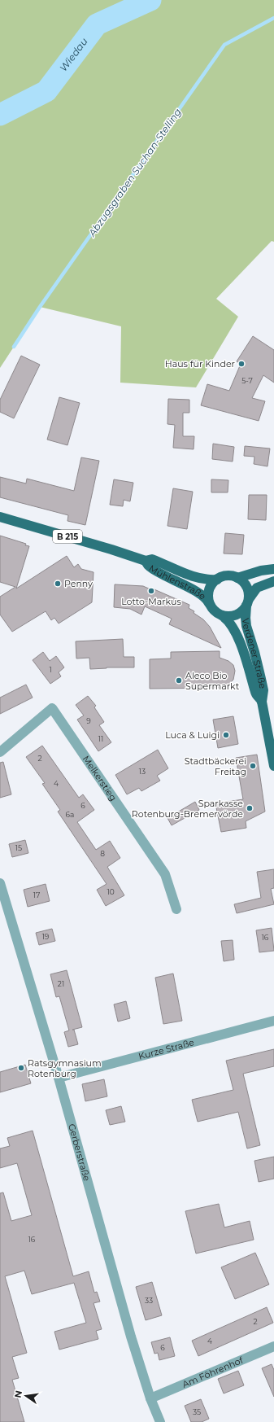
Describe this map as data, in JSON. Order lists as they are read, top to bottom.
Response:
{
  "streets": {
    "main road": ["B 215", "Mühlenstraße", "Verdener Straße"],
    "street": [
      "Melkerstieg",
      "Kurze Straße",
      "Gerberstraße",
      "Am Föhrenhof"
    ]
  },
  "crossings": [
    ["Mühlenstraße", "Verdener Straße"],
    ["Kurze Straße", "Gerberstraße"],
    ["Gerberstraße", "Am Föhrenhof"]
  ],
  "water": ["Wiedau", "Abzugsgraben Suchan-Stelling"],
  "places": [
    "Haus für Kinder",
    "Penny",
    "Lotto-Markus",
    "Aleco Bio Supermarkt",
    "Luca & Luigi",
    "Stadtbäckerei Freitag",
    "Sparkasse Rotenburg-Bremervörde",
    "Ratsgymnasium Rotenburg"
  ],
  "house_numbers": [
    "5-7",
    "1",
    "9",
    "11",
    "2",
    "13",
    "4",
    "6",
    "6a",
    "15",
    "8",
    "10",
    "17",
    "19",
    "16",
    "21",
    "16",
    "33",
    "2",
    "4",
    "6",
    "35"
  ],
  "north": "left"
}
